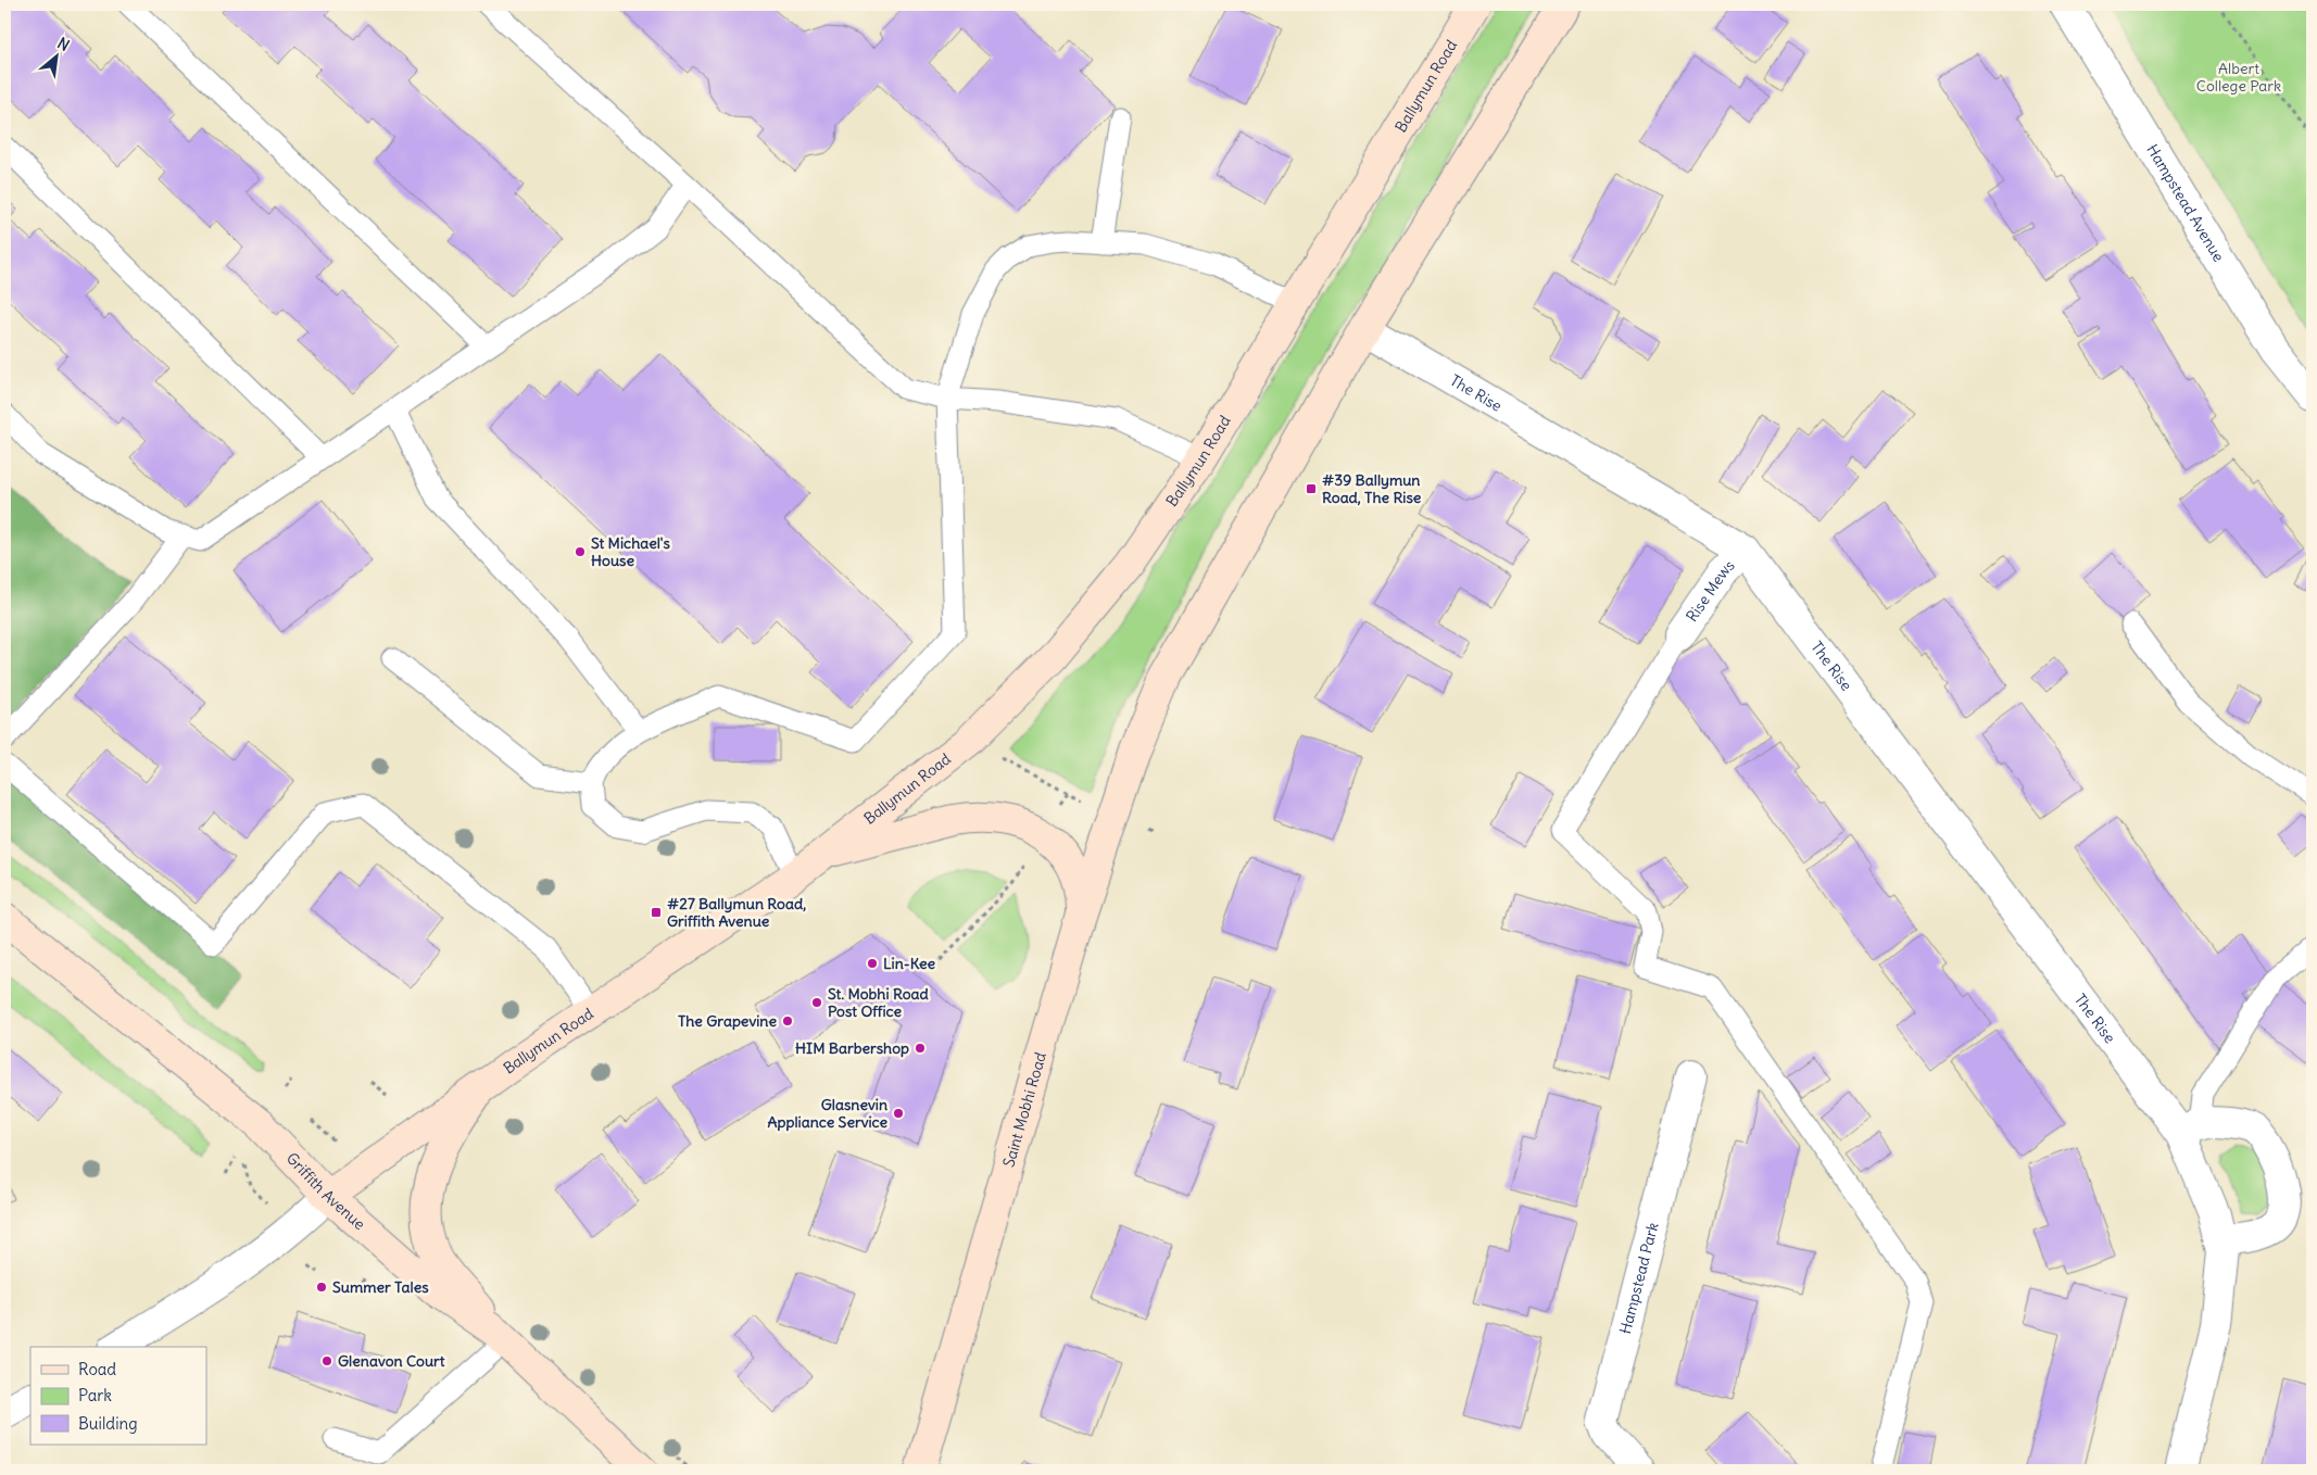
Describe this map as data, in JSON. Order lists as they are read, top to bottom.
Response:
{
  "streets": {
    "main road": ["Ballymun Road", "Saint Mobhi Road", "Griffith Avenue"],
    "street": [
      "Hampstead Avenue",
      "The Rise",
      "Rise Mews",
      "Hampstead Park"
    ]
  },
  "crossings": [
    ["Ballymun Road", "Griffith Avenue"],
    ["The Rise", "Rise Mews"],
    ["The Rise", "Saint Mobhi Road"]
  ],
  "parks": ["Albert College Park"],
  "places": {
    "transit": ["#39 Ballymun Road, The Rise", "#27 Ballymun Road, Griffith Avenue"],
    "other": [
      "St Michael's House",
      "Lin-Kee",
      "St. Mobhi Road Post Office",
      "The Grapevine",
      "HIM Barbershop",
      "Glasnevin Appliance Service",
      "Summer Tales",
      "Glenavon Court"
    ]
  },
  "legend": ["Road", "Park", "Building"],
  "north": "top right"
}
